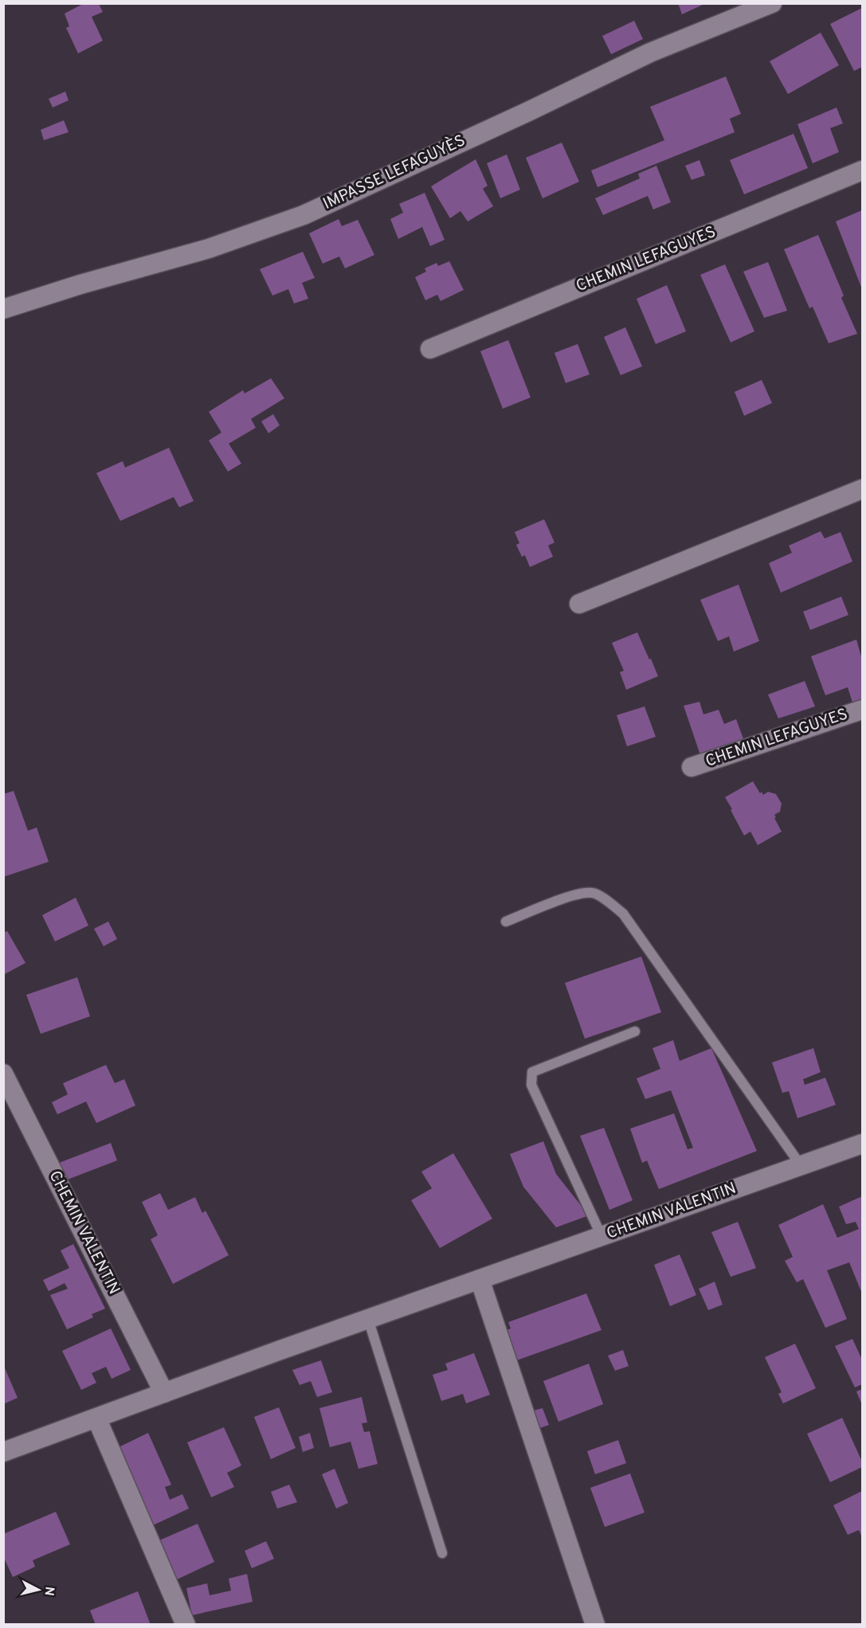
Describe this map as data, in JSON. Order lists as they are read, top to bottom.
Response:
{
  "streets": {
    "street": ["IMPASSE LEFAGUYÈS", "CHEMIN LEFAGUYES", "CHEMIN VALENTIN"]
  },
  "north": "right"
}
